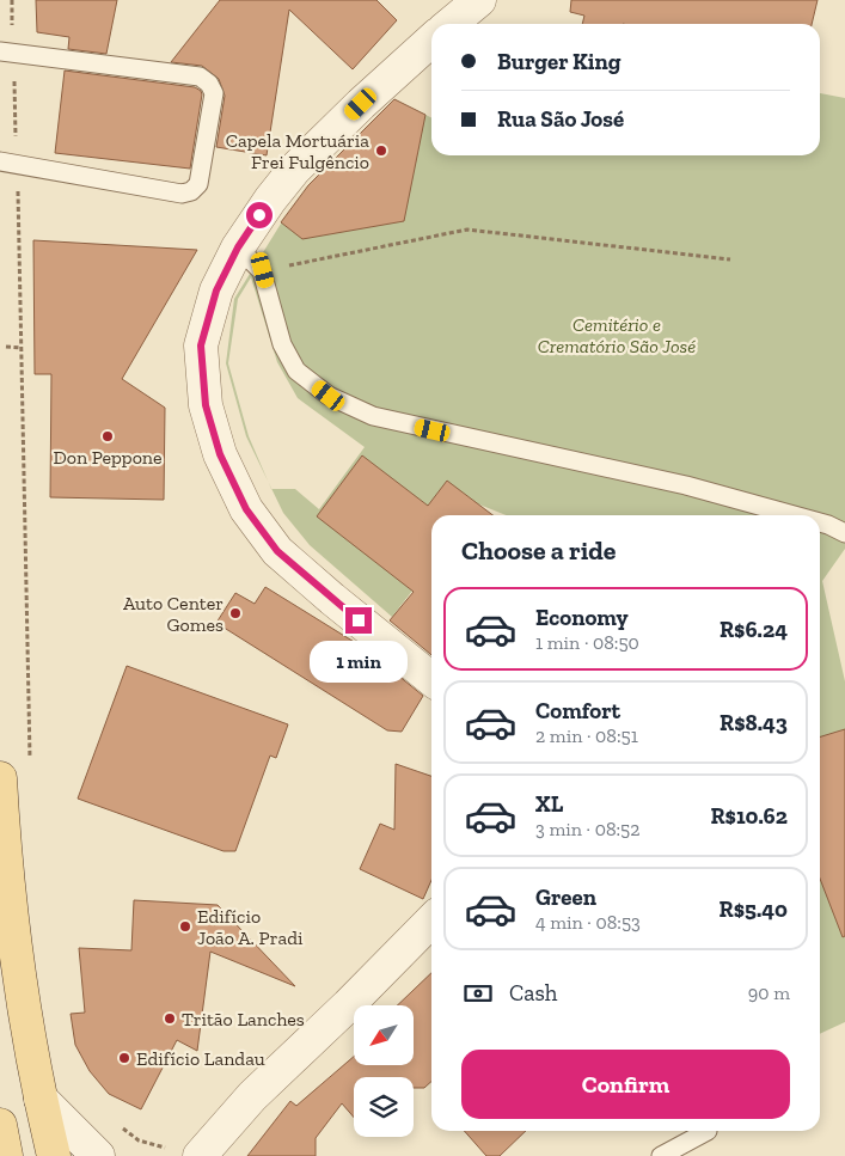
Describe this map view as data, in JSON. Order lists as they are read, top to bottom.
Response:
{
  "parks": ["Cemitério e Crematório São José"],
  "places": [
    "Capela Mortuária Frei Fulgêncio",
    "Don Peppone",
    "Auto Center Gomes",
    "Edifício João A. Pradi",
    "Tritão Lanches",
    "Edifício Landau"
  ],
  "north": "bottom left",
  "page": {
    "banner": ["Burger King", "Rua São José"],
    "heading": "Choose a ride",
    "list": [
      {
        "name": "Economy",
        "note": "1 min · 08:50",
        "value": "R$6.24"
      },
      {
        "name": "Comfort",
        "note": "2 min · 08:51",
        "value": "R$8.43"
      },
      {
        "name": "XL",
        "note": "3 min · 08:52",
        "value": "R$10.62"
      },
      {
        "name": "Green",
        "note": "4 min · 08:53",
        "value": "R$5.40"
      }
    ],
    "bubble": "1 min",
    "pay": ["Cash", "90 m"],
    "buttons": "Confirm"
  }
}
